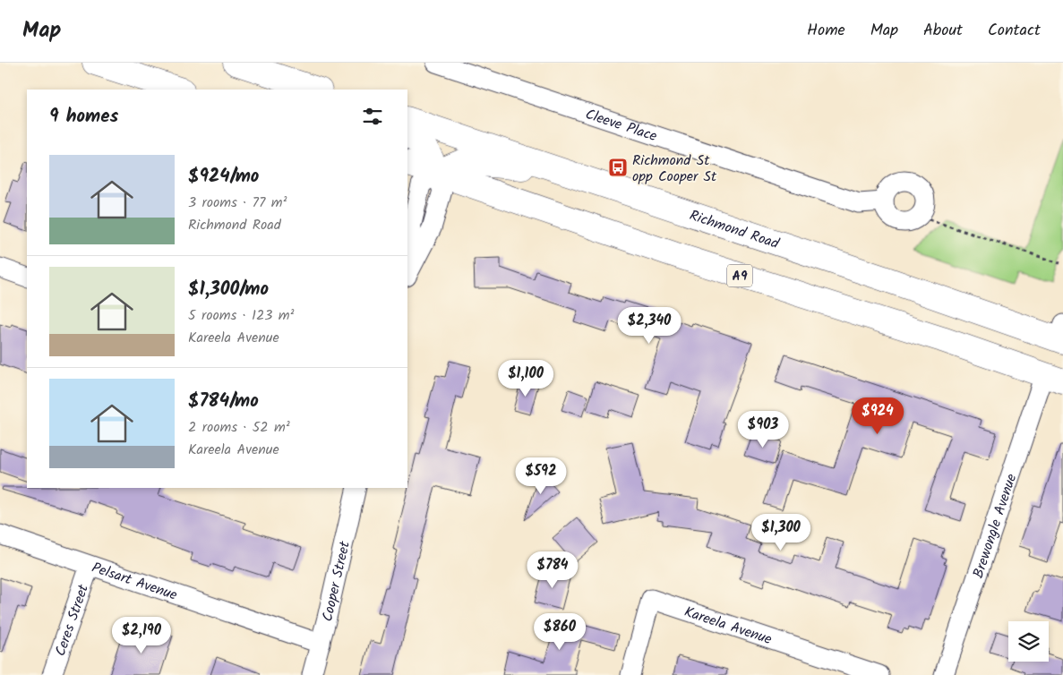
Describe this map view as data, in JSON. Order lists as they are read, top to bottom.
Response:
{
  "streets": {
    "highway": ["Richmond Road", "A9"],
    "street": [
      "Cleeve Place",
      "Brewongle Avenue",
      "Pelsart Avenue",
      "Cooper Street",
      "Ceres Street",
      "Kareela Avenue"
    ]
  },
  "crossings": [
    ["A9", "Brewongle Avenue"],
    ["Pelsart Avenue", "Cooper Street"],
    ["Pelsart Avenue", "Ceres Street"]
  ],
  "places": {
    "bus stop": ["Richmond St opp Cooper St"]
  },
  "page": {
    "header": "Map",
    "nav": [
      "Home",
      "Map",
      "About",
      "Contact"
    ],
    "heading": "9 homes",
    "list": [
      {
        "name": "$924/mo",
        "note": "3 rooms · 77 m² · Richmond Road"
      },
      {
        "name": "$1,300/mo",
        "note": "5 rooms · 123 m² · Kareela Avenue"
      },
      {
        "name": "$784/mo",
        "note": "2 rooms · 52 m² · Kareela Avenue"
      }
    ],
    "price": [
      "$2,340",
      "$1,100",
      "$924",
      "$903",
      "$592",
      "$1,300",
      "$784",
      "$860",
      "$2,190"
    ]
  }
}
